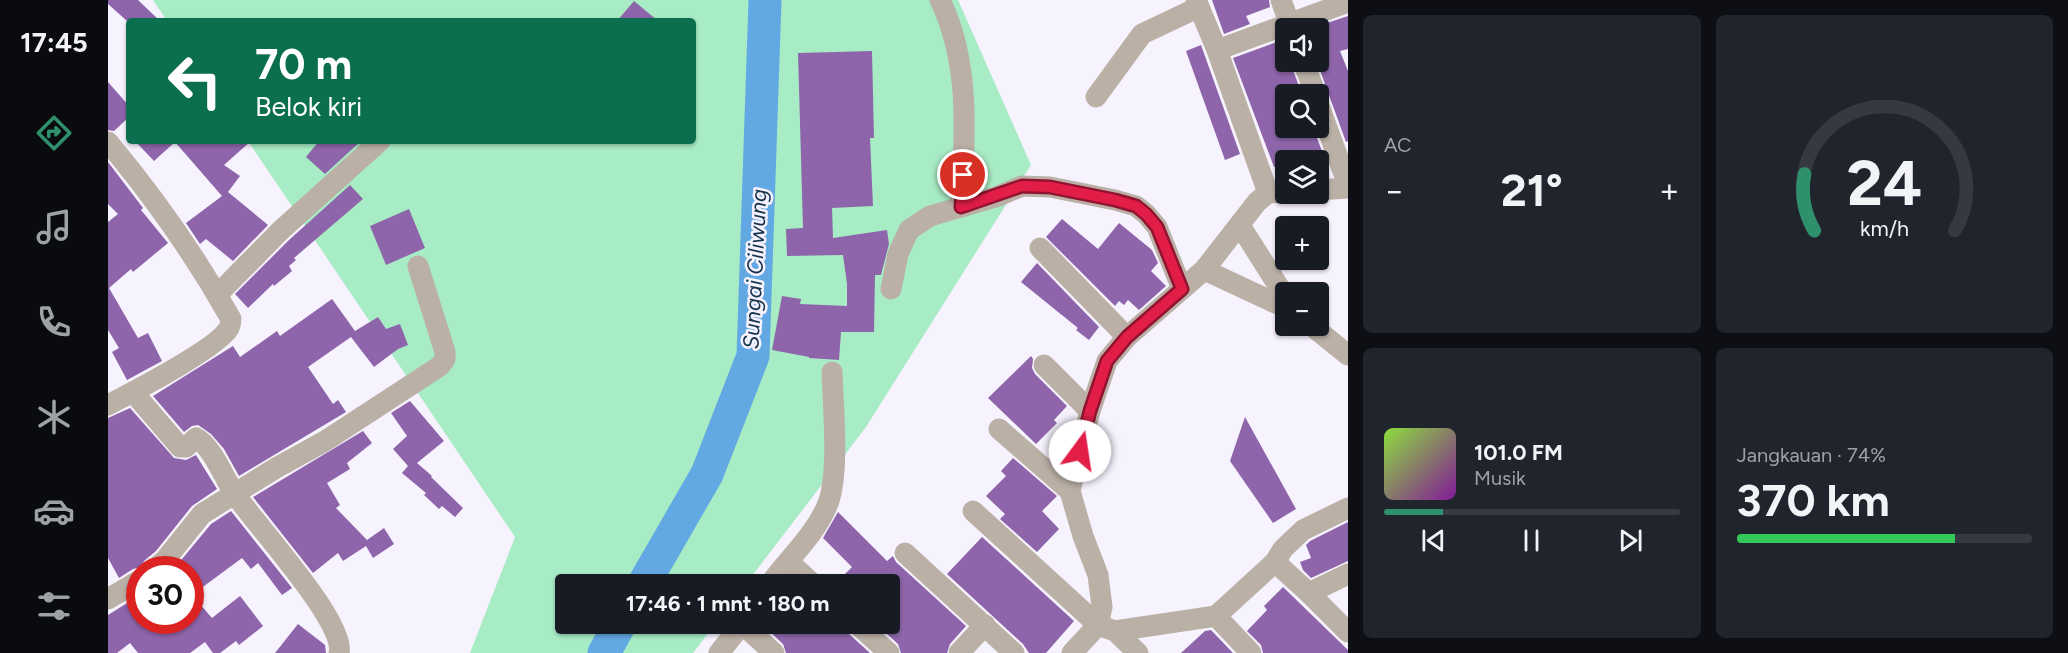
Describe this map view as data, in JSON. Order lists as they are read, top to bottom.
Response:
{
  "water": ["Sungai Ciliwung"],
  "page": {
    "tabs": "17:45",
    "tile": [
      "AC",
      ["Jangkauan · 74%", "370 km"]
    ],
    "map_buttons": ["+", "−"],
    "turn": ["70 m", "Belok kiri"],
    "heat": ["−", "21°", "+"],
    "song": ["101.0 FM", "Musik"],
    "limit": "30",
    "trip": "17:46 · 1 mnt · 180 m",
    "gauge": ["24", "km/h"]
  }
}
